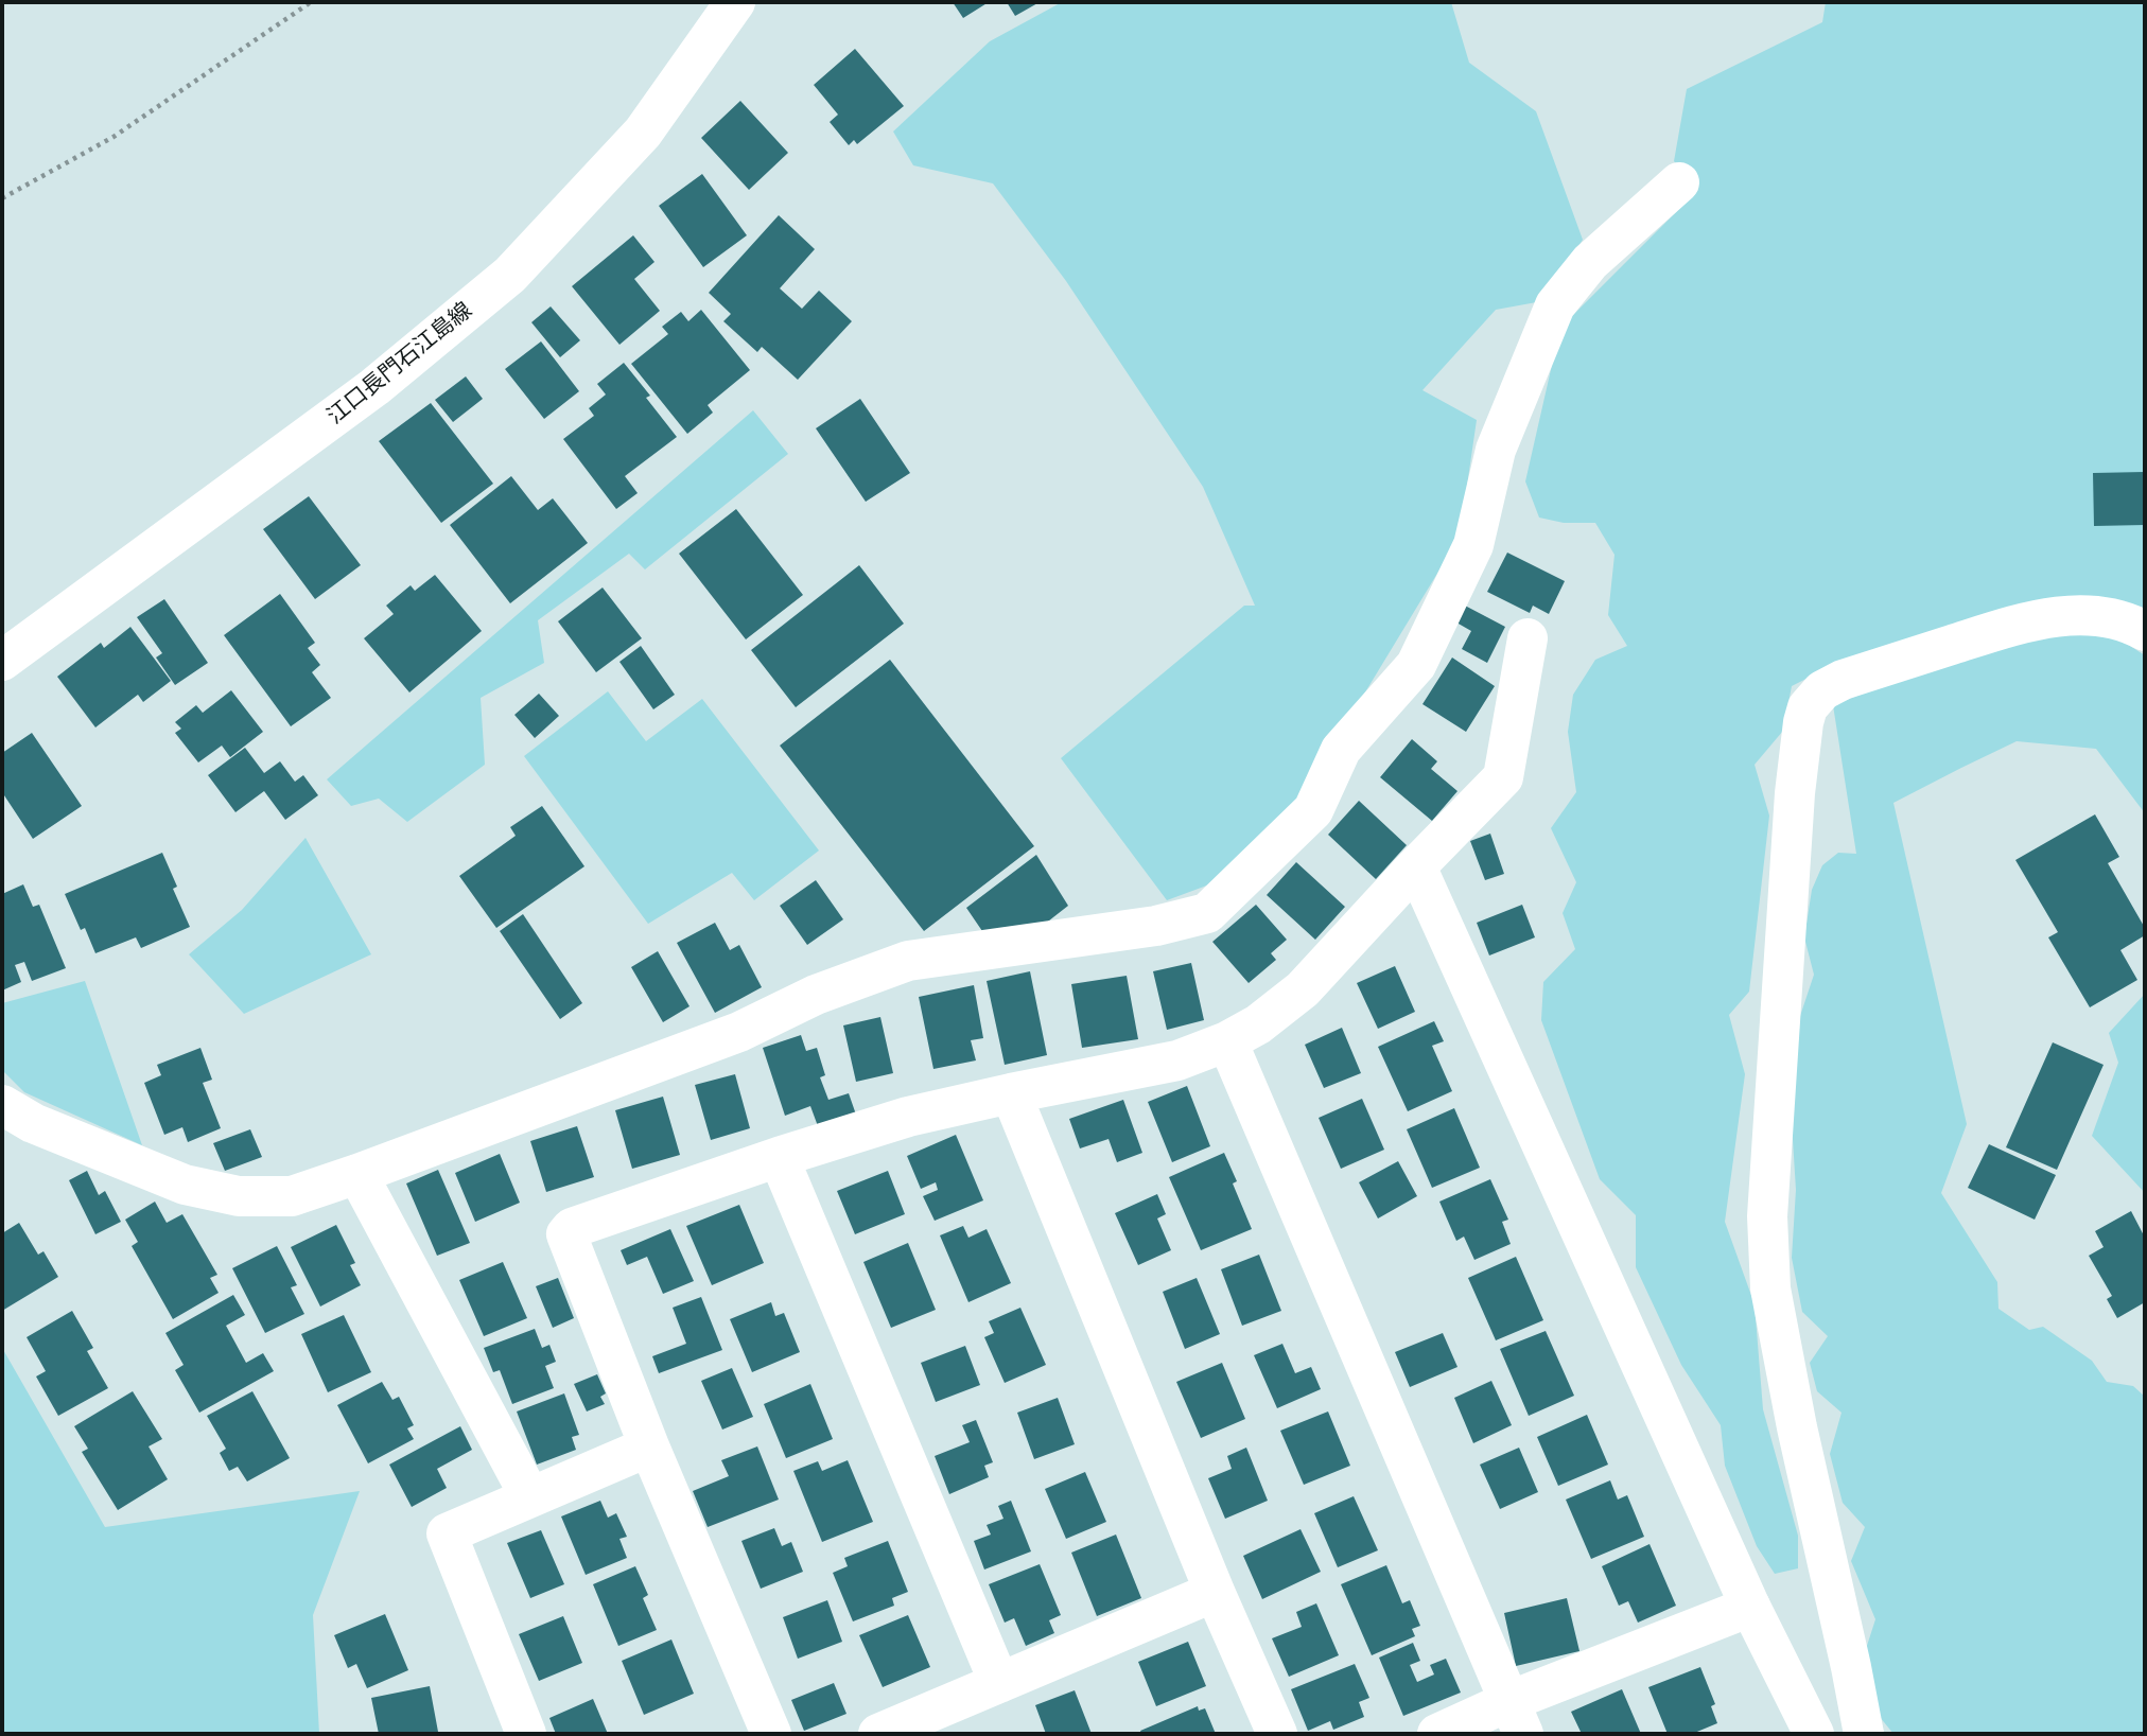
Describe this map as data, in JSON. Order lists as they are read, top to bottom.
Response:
{
  "streets": {
    "street": ["江口長門石江島線"]
  }
}
